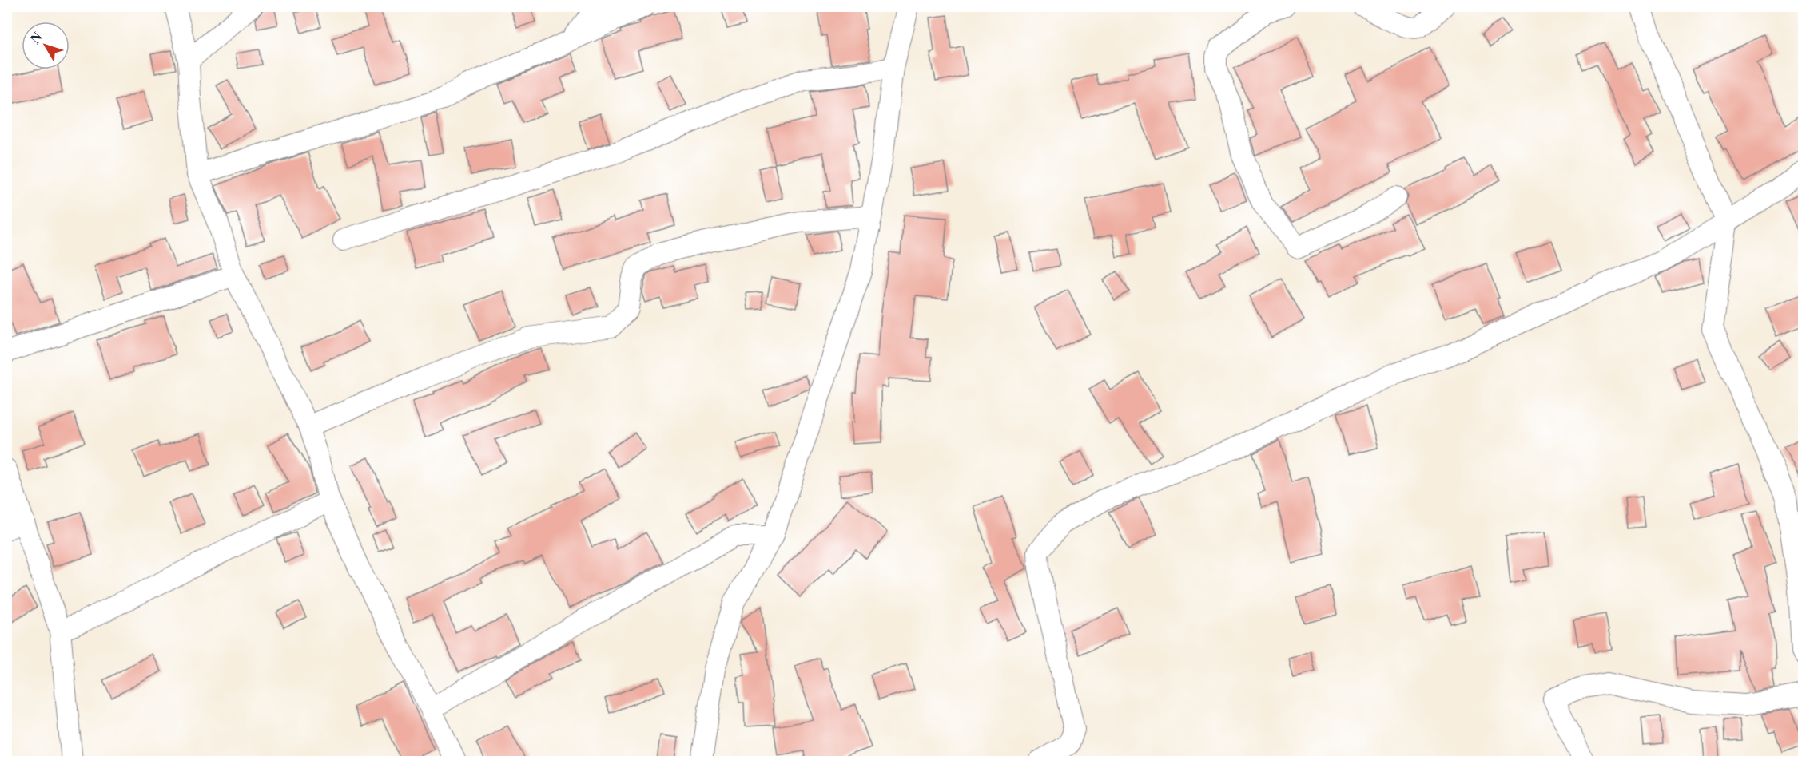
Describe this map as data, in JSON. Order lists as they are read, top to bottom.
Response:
{
  "north": "top left"
}
